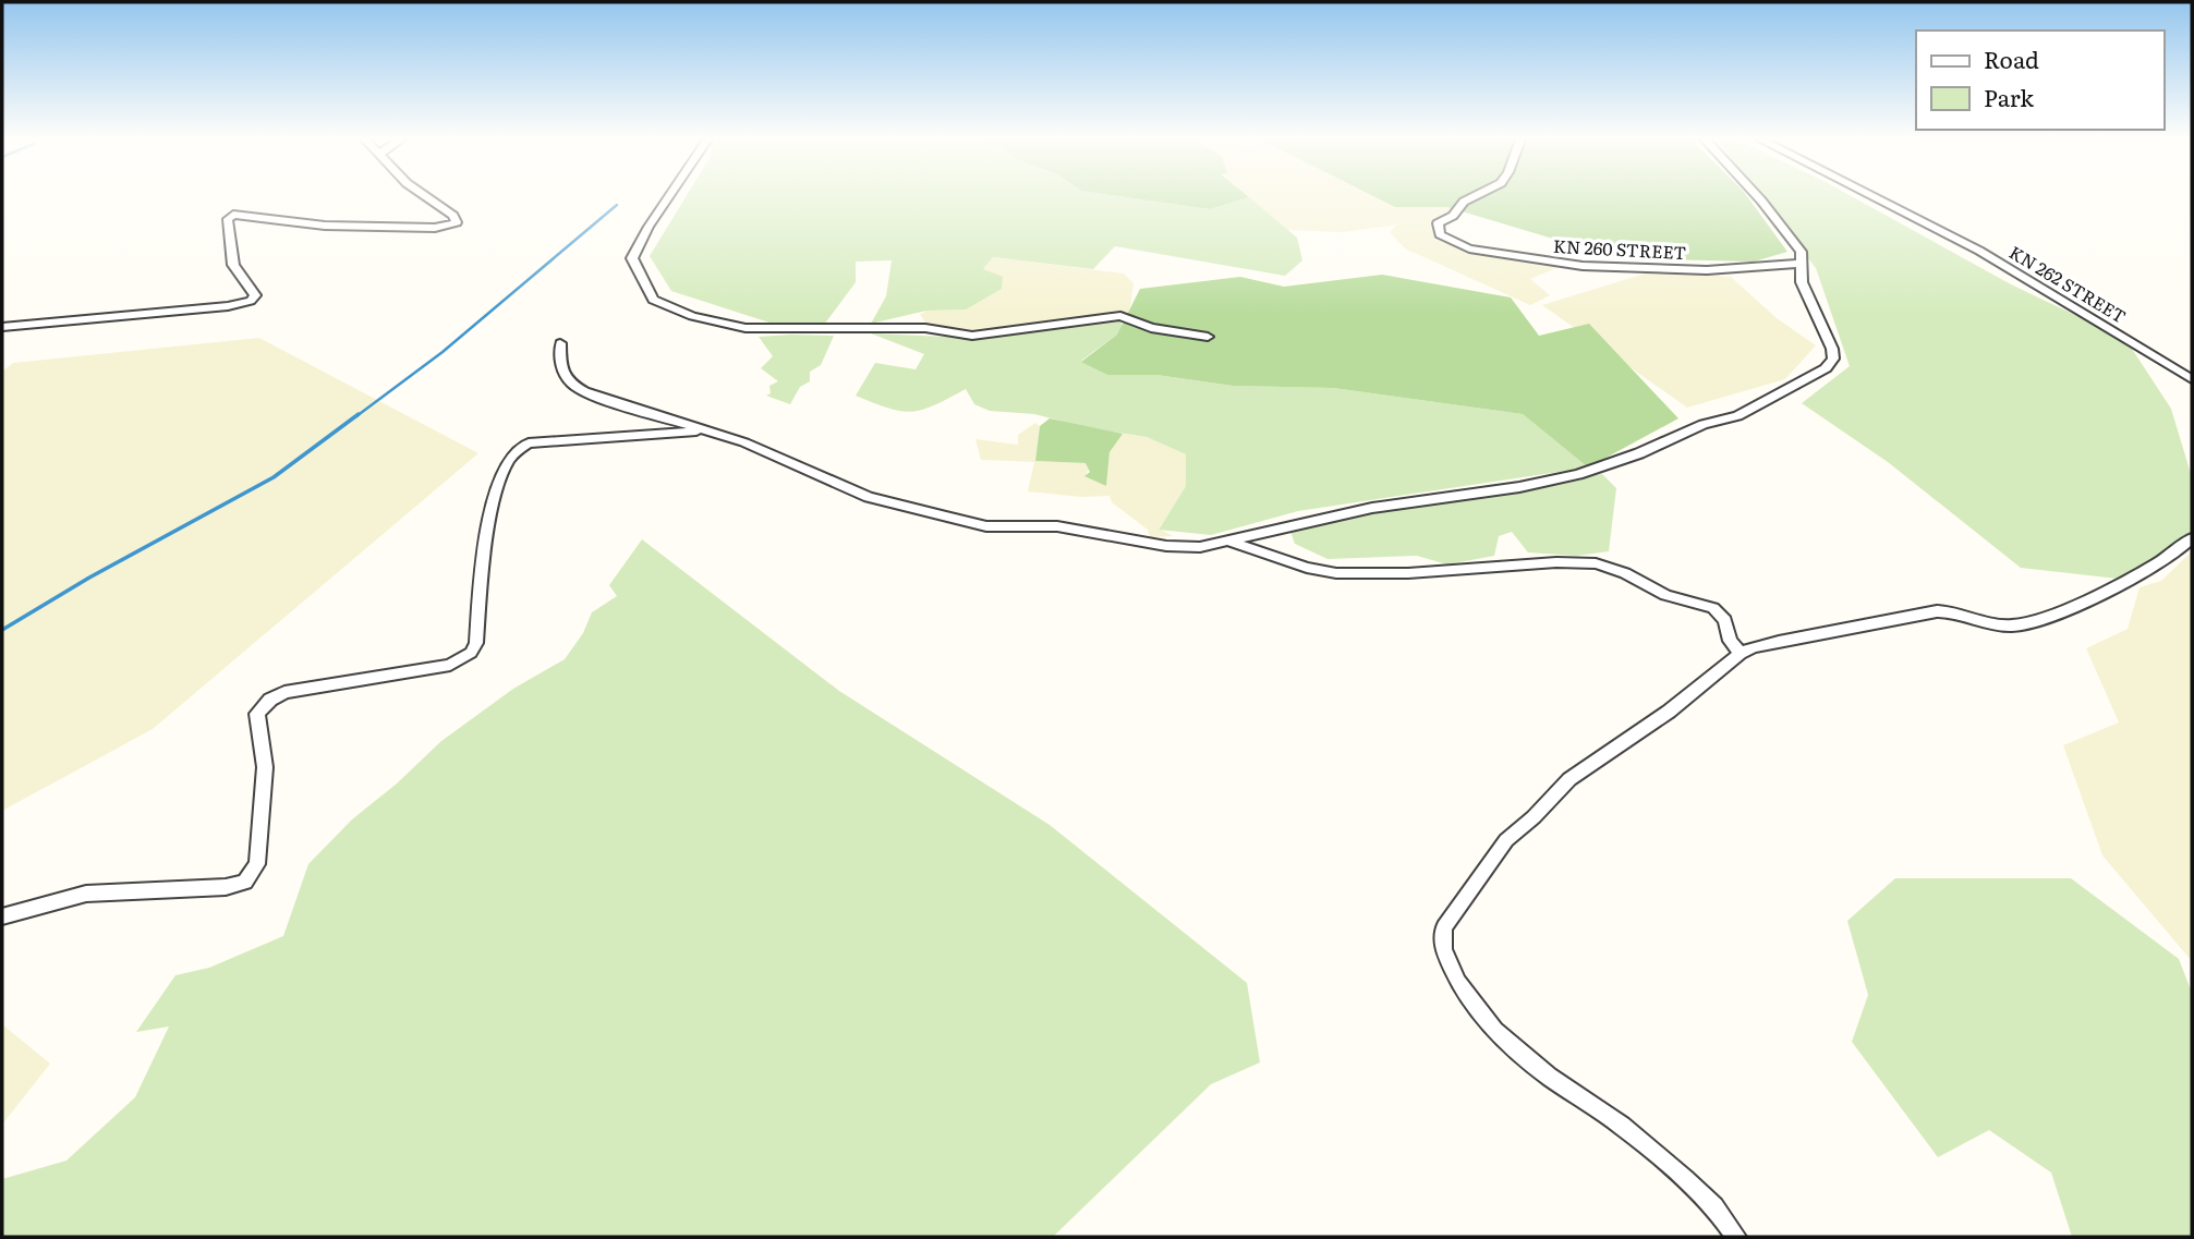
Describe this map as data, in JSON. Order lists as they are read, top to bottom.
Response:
{
  "streets": {
    "street": ["KN 260 STREET", "KN 262 STREET"]
  },
  "legend": ["Road", "Park"]
}
